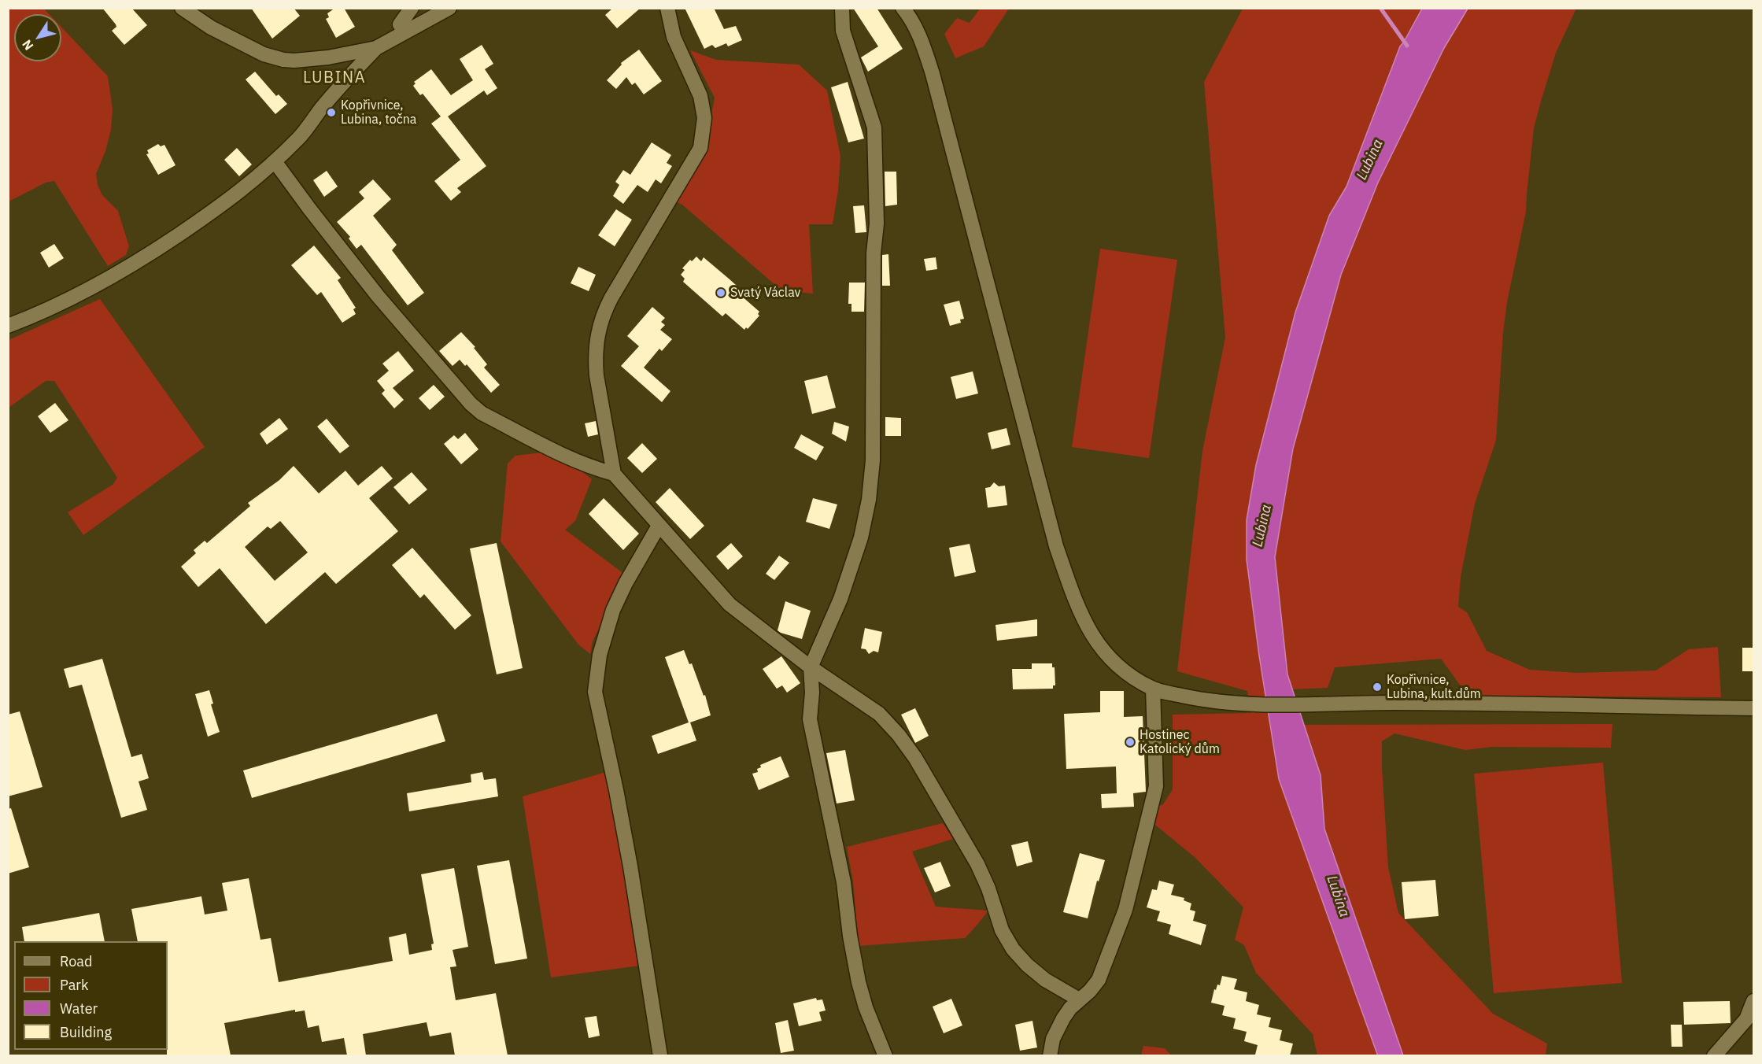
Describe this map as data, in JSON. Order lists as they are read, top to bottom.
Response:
{
  "districts": ["LUBINA"],
  "water": ["Lubina"],
  "places": [
    "Kopřivnice, Lubina, točna",
    "Svatý Václav",
    "Kopřivnice, Lubina, kult.dům",
    "Hostinec Katolický dům"
  ],
  "legend": [
    "Road",
    "Park",
    "Water",
    "Building"
  ],
  "north": "bottom left"
}
